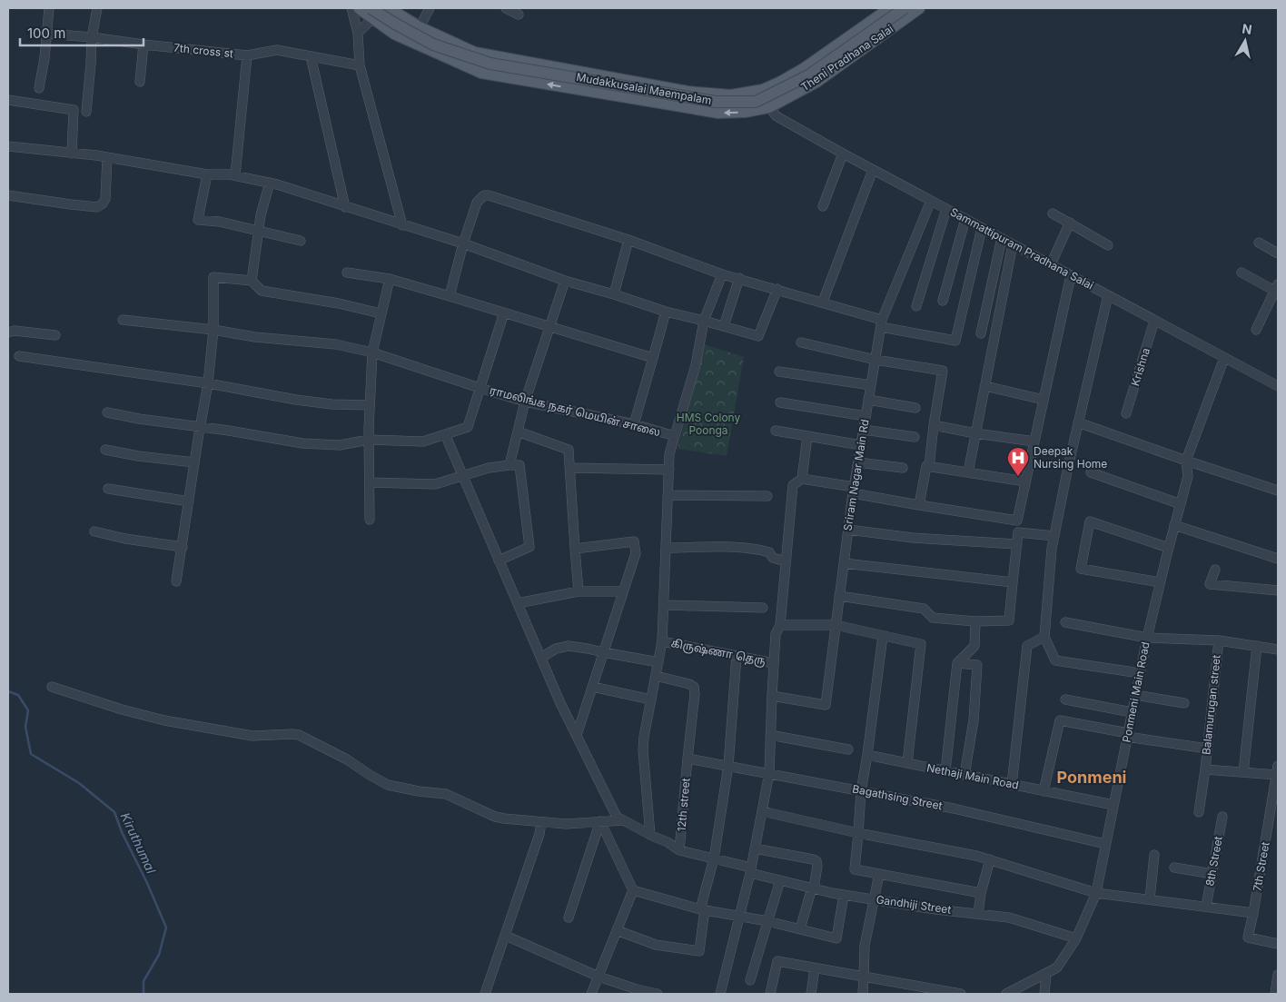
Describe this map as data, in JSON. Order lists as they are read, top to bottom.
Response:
{
  "streets": {
    "main road": ["Theni Pradhana Salai", "Mudakkusalai Maempalam"],
    "street": [
      "7th cross st",
      "Sammattipuram Pradhana Salai",
      "Krishna",
      "ராமலிங்க நகர் மெயின் சாலை",
      "Sriram Nagar Main Rd",
      "கிருஷ்ணா தெரு",
      "Ponmeni Main Road",
      "Balamurugan street",
      "Nethaji Main Road",
      "Bagathsing Street",
      "12th street",
      "8th Street",
      "7th Street",
      "Gandhiji Street"
    ]
  },
  "crossings": [
    ["Theni Pradhana Salai", "Mudakkusalai Maempalam"],
    ["Theni Pradhana Salai", "Sammattipuram Pradhana Salai"],
    ["Sammattipuram Pradhana Salai", "Krishna"],
    ["Sammattipuram Pradhana Salai", "Sriram Nagar Main Rd"],
    ["Sammattipuram Pradhana Salai", "Ponmeni Main Road"],
    ["Ponmeni Main Road", "Balamurugan street"],
    ["Ponmeni Main Road", "Nethaji Main Road"],
    ["Ponmeni Main Road", "Bagathsing Street"],
    ["Ponmeni Main Road", "Gandhiji Street"],
    ["Balamurugan street", "7th Street"],
    ["Bagathsing Street", "12th street"],
    ["12th street", "Gandhiji Street"]
  ],
  "districts": ["Ponmeni"],
  "water": ["Kiruthumal"],
  "parks": ["HMS Colony Poonga"],
  "places": {
    "hospital": ["Deepak Nursing Home"]
  },
  "scale_bar": "100 m",
  "north": "top"
}
